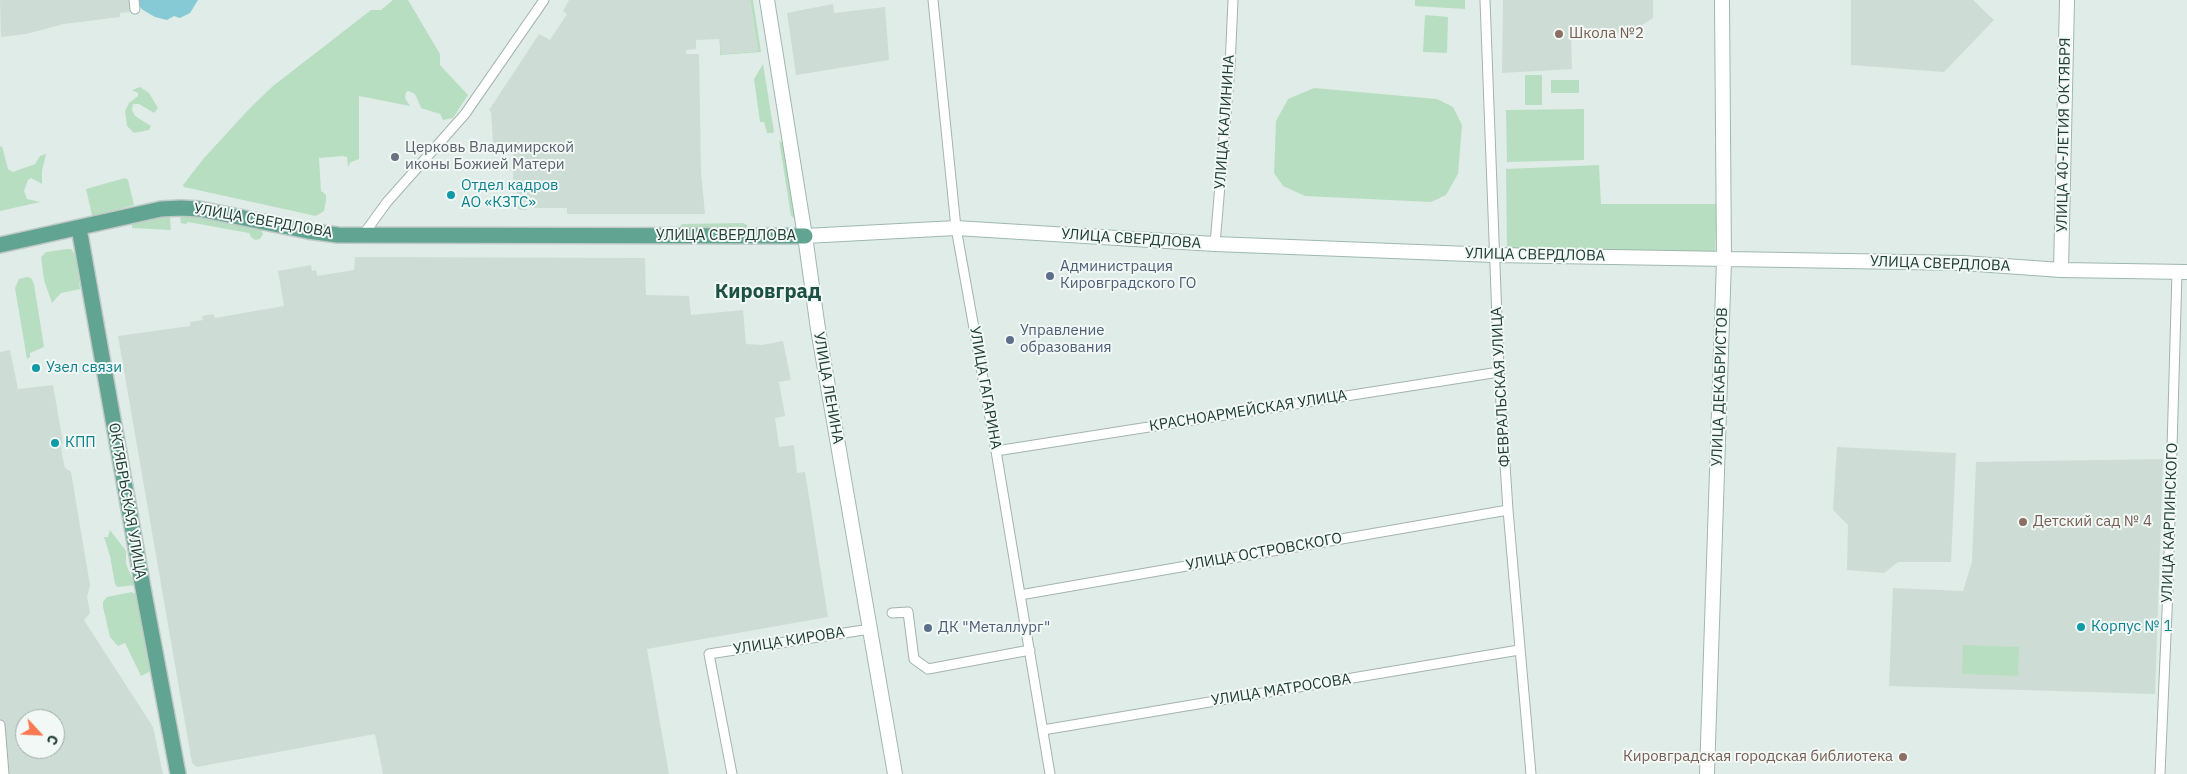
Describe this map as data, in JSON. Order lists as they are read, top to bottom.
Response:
{
  "streets": {
    "main road": [
      "УЛИЦА 40-ЛЕТИЯ ОКТЯБРЯ",
      "УЛИЦА СВЕРДЛОВА",
      "УЛИЦА ДЕКАБРИСТОВ",
      "УЛИЦА ЛЕНИНА",
      "ОКТЯБРЬСКАЯ УЛИЦА"
    ],
    "street": [
      "УЛИЦА КАЛИНИНА",
      "ФЕВРАЛЬСКАЯ УЛИЦА",
      "УЛИЦА ГАГАРИНА",
      "КРАСНОАРМЕЙСКАЯ УЛИЦА",
      "УЛИЦА КАРПИНСКОГО",
      "УЛИЦА ОСТРОВСКОГО",
      "УЛИЦА КИРОВА",
      "УЛИЦА МАТРОСОВА"
    ]
  },
  "crossings": [
    ["УЛИЦА КАЛИНИНА", "УЛИЦА СВЕРДЛОВА"],
    ["УЛИЦА 40-ЛЕТИЯ ОКТЯБРЯ", "УЛИЦА СВЕРДЛОВА"],
    ["УЛИЦА СВЕРДЛОВА", "ФЕВРАЛЬСКАЯ УЛИЦА"],
    ["УЛИЦА СВЕРДЛОВА", "УЛИЦА ДЕКАБРИСТОВ"],
    ["УЛИЦА СВЕРДЛОВА", "УЛИЦА ЛЕНИНА"],
    ["УЛИЦА СВЕРДЛОВА", "УЛИЦА ГАГАРИНА"],
    ["УЛИЦА СВЕРДЛОВА", "ОКТЯБРЬСКАЯ УЛИЦА"],
    ["УЛИЦА СВЕРДЛОВА", "УЛИЦА КАРПИНСКОГО"],
    ["ФЕВРАЛЬСКАЯ УЛИЦА", "КРАСНОАРМЕЙСКАЯ УЛИЦА"],
    ["ФЕВРАЛЬСКАЯ УЛИЦА", "УЛИЦА ОСТРОВСКОГО"],
    ["ФЕВРАЛЬСКАЯ УЛИЦА", "УЛИЦА МАТРОСОВА"],
    ["УЛИЦА ЛЕНИНА", "УЛИЦА КИРОВА"],
    ["УЛИЦА ГАГАРИНА", "КРАСНОАРМЕЙСКАЯ УЛИЦА"],
    ["УЛИЦА ГАГАРИНА", "УЛИЦА ОСТРОВСКОГО"],
    ["УЛИЦА ГАГАРИНА", "УЛИЦА МАТРОСОВА"]
  ],
  "districts": ["Кировград"],
  "places": [
    "Школа №2",
    "Церковь Владимирской иконы Божией Матери",
    "Отдел кадров АО «КЗТС»",
    "Администрация Кировградского ГО",
    "Управление образования",
    "Узел связи",
    "КПП",
    "Детский сад № 4",
    "Корпус № 1",
    "ДК \"Металлург\"",
    "Кировградская городская библиотека"
  ],
  "north": "bottom right"
}
